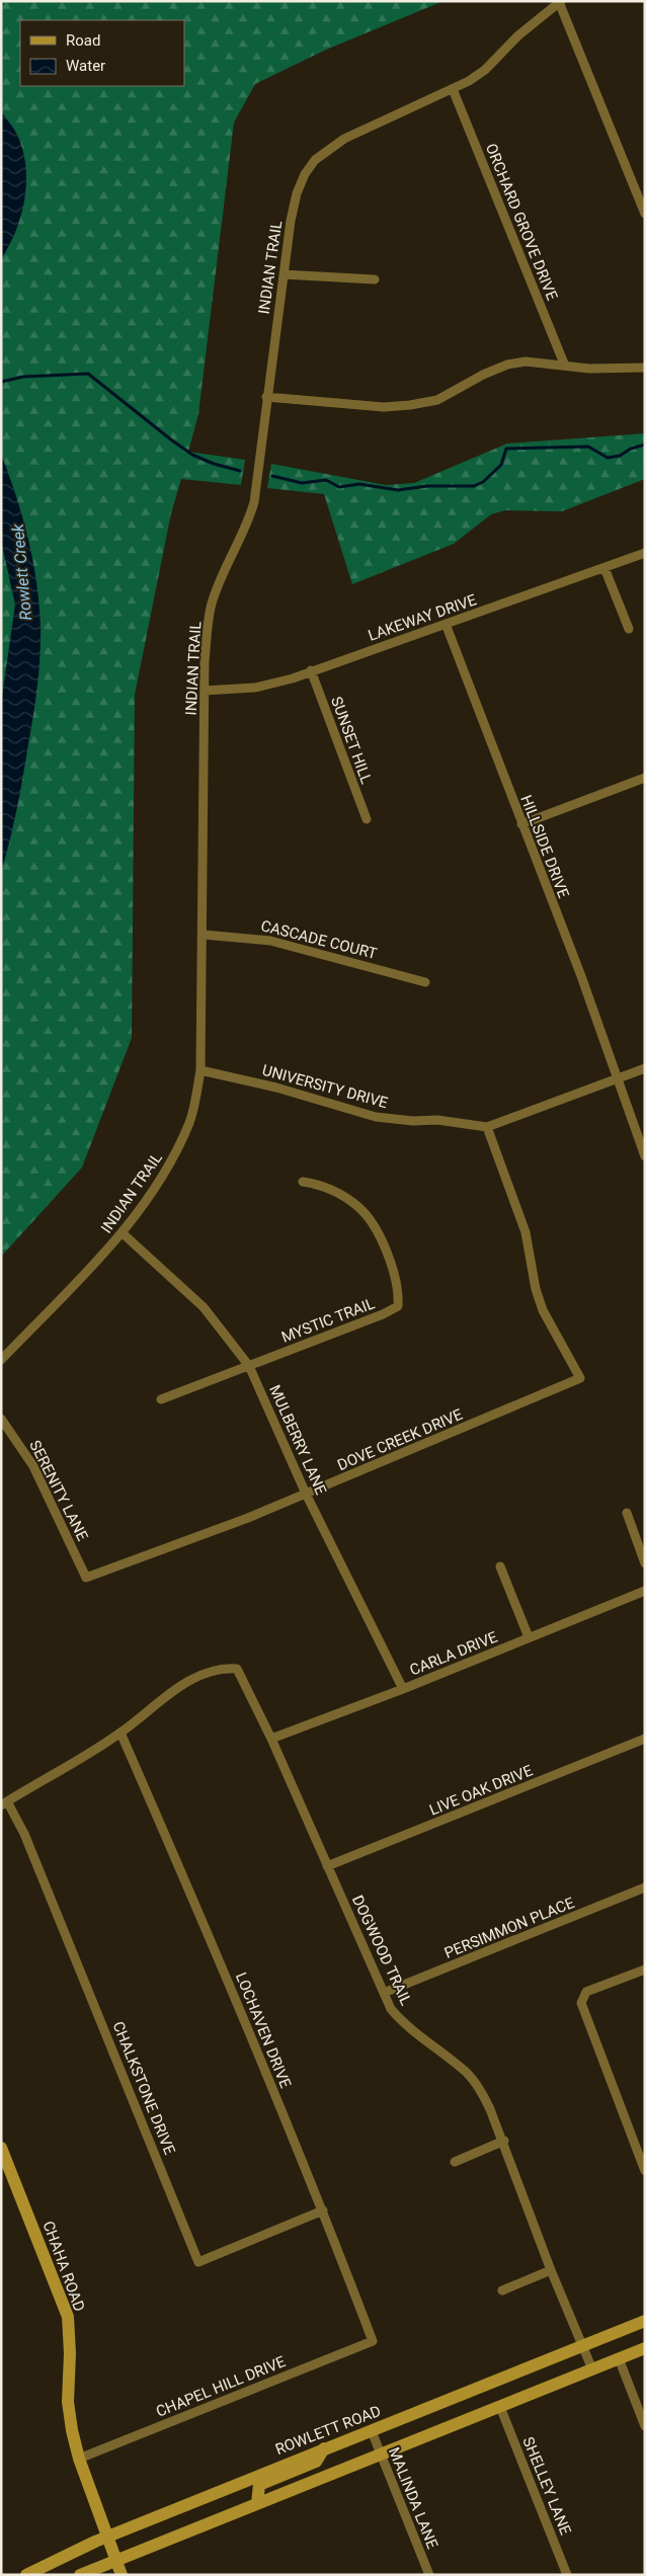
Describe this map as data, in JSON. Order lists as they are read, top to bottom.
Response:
{
  "streets": {
    "main road": ["CHAHA ROAD", "ROWLETT ROAD"],
    "street": [
      "ORCHARD GROVE DRIVE",
      "INDIAN TRAIL",
      "LAKEWAY DRIVE",
      "SUNSET HILL",
      "HILLSIDE DRIVE",
      "CASCADE COURT",
      "UNIVERSITY DRIVE",
      "MYSTIC TRAIL",
      "MULBERRY LANE",
      "DOVE CREEK DRIVE",
      "SERENITY LANE",
      "CARLA DRIVE",
      "LIVE OAK DRIVE",
      "PERSIMMON PLACE",
      "DOGWOOD TRAIL",
      "LOCHAVEN DRIVE",
      "CHALKSTONE DRIVE",
      "CHAPEL HILL DRIVE",
      "SHELLEY LANE",
      "MALINDA LANE"
    ]
  },
  "crossings": [
    ["ORCHARD GROVE DRIVE", "INDIAN TRAIL"],
    ["INDIAN TRAIL", "LAKEWAY DRIVE"],
    ["INDIAN TRAIL", "CASCADE COURT"],
    ["INDIAN TRAIL", "UNIVERSITY DRIVE"],
    ["INDIAN TRAIL", "MULBERRY LANE"],
    ["LAKEWAY DRIVE", "SUNSET HILL"],
    ["LAKEWAY DRIVE", "HILLSIDE DRIVE"],
    ["HILLSIDE DRIVE", "UNIVERSITY DRIVE"],
    ["UNIVERSITY DRIVE", "DOVE CREEK DRIVE"],
    ["MYSTIC TRAIL", "MULBERRY LANE"],
    ["MULBERRY LANE", "DOVE CREEK DRIVE"],
    ["MULBERRY LANE", "CARLA DRIVE"],
    ["DOVE CREEK DRIVE", "SERENITY LANE"],
    ["CARLA DRIVE", "DOGWOOD TRAIL"],
    ["LIVE OAK DRIVE", "DOGWOOD TRAIL"],
    ["PERSIMMON PLACE", "DOGWOOD TRAIL"],
    ["DOGWOOD TRAIL", "LOCHAVEN DRIVE"],
    ["DOGWOOD TRAIL", "ROWLETT ROAD"],
    ["LOCHAVEN DRIVE", "CHALKSTONE DRIVE"],
    ["LOCHAVEN DRIVE", "CHAPEL HILL DRIVE"],
    ["CHAHA ROAD", "CHAPEL HILL DRIVE"],
    ["CHAHA ROAD", "ROWLETT ROAD"],
    ["ROWLETT ROAD", "MALINDA LANE"]
  ],
  "water": ["Rowlett Creek"],
  "legend": ["Road", "Water"]
}
